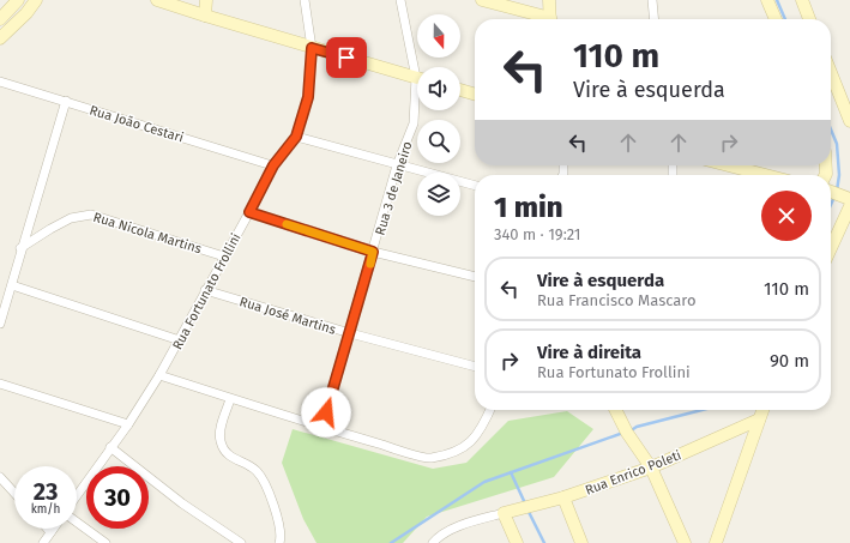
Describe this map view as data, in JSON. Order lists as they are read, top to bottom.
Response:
{
  "streets": {
    "street": [
      "Rua João Cestari",
      "Rua 3 de Janeiro",
      "Rua Nicola Martins",
      "Rua Fortunato Frollini",
      "Rua José Martins",
      "Rua Enrico Poleti"
    ]
  },
  "crossings": [
    ["Rua João Cestari", "Rua Fortunato Frollini"],
    ["Rua 3 de Janeiro", "Rua José Martins"],
    ["Rua Nicola Martins", "Rua Fortunato Frollini"],
    ["Rua Fortunato Frollini", "Rua José Martins"]
  ],
  "north": "bottom",
  "page": {
    "turn": ["110 m", "Vire à esquerda"],
    "heading": ["1 min", "340 m · 19:21"],
    "list": [
      {
        "name": "Vire à esquerda",
        "note": "Rua Francisco Mascaro",
        "value": "110 m"
      },
      {
        "name": "Vire à direita",
        "note": "Rua Fortunato Frollini",
        "value": "90 m"
      }
    ],
    "speed": "23 km/h",
    "limit": "30"
  }
}
